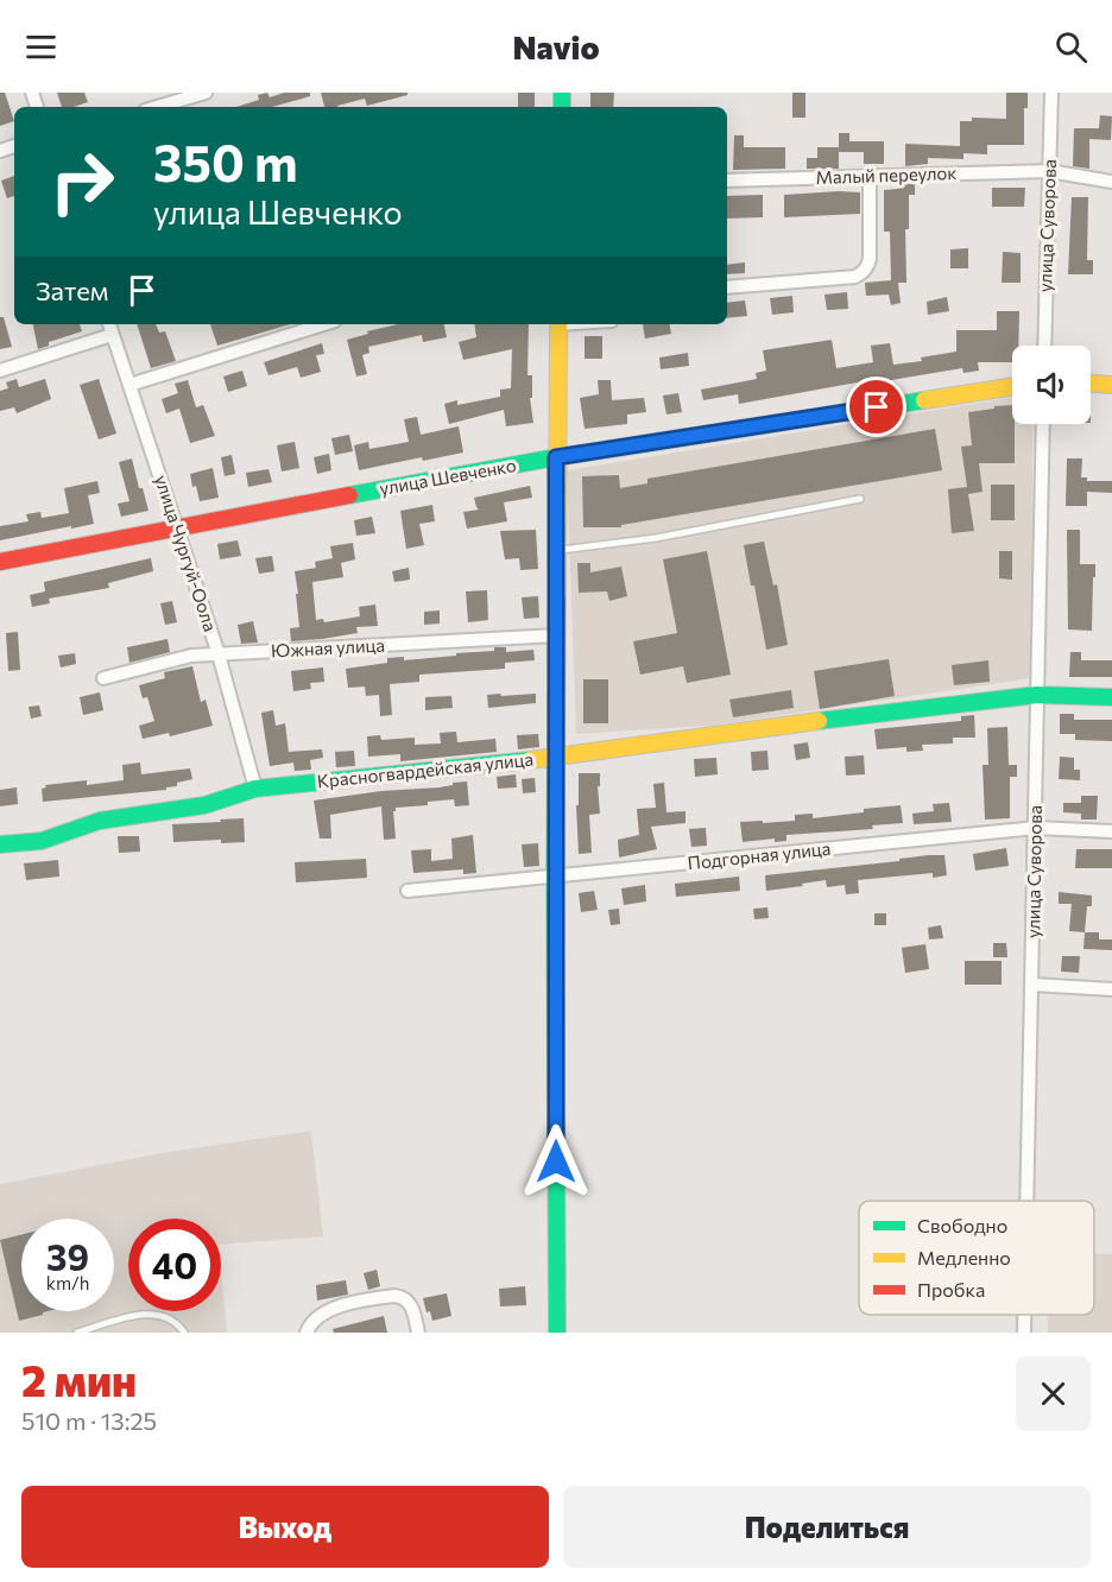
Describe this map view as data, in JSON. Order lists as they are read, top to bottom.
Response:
{
  "streets": {
    "street": [
      "Малый переулок",
      "улица Суворова",
      "улица Шевченко",
      "улица Чургуй-Оола",
      "Южная улица",
      "Красногвардейская улица",
      "Подгорная улица"
    ]
  },
  "crossings": [
    ["Малый переулок", "улица Суворова"],
    ["улица Суворова", "Красногвардейская улица"],
    ["улица Суворова", "Подгорная улица"],
    ["улица Шевченко", "улица Чургуй-Оола"],
    ["улица Чургуй-Оола", "Южная улица"],
    ["улица Чургуй-Оола", "Красногвардейская улица"]
  ],
  "legend": ["Свободно", "Медленно", "Пробка"],
  "page": {
    "header": "Navio",
    "turn": ["350 m", "улица Шевченко"],
    "then": "Затем",
    "speed": "39 km/h",
    "limit": "40",
    "heading": ["2 мин", "510 m · 13:25"],
    "buttons": ["Выход", "Поделиться"]
  }
}
